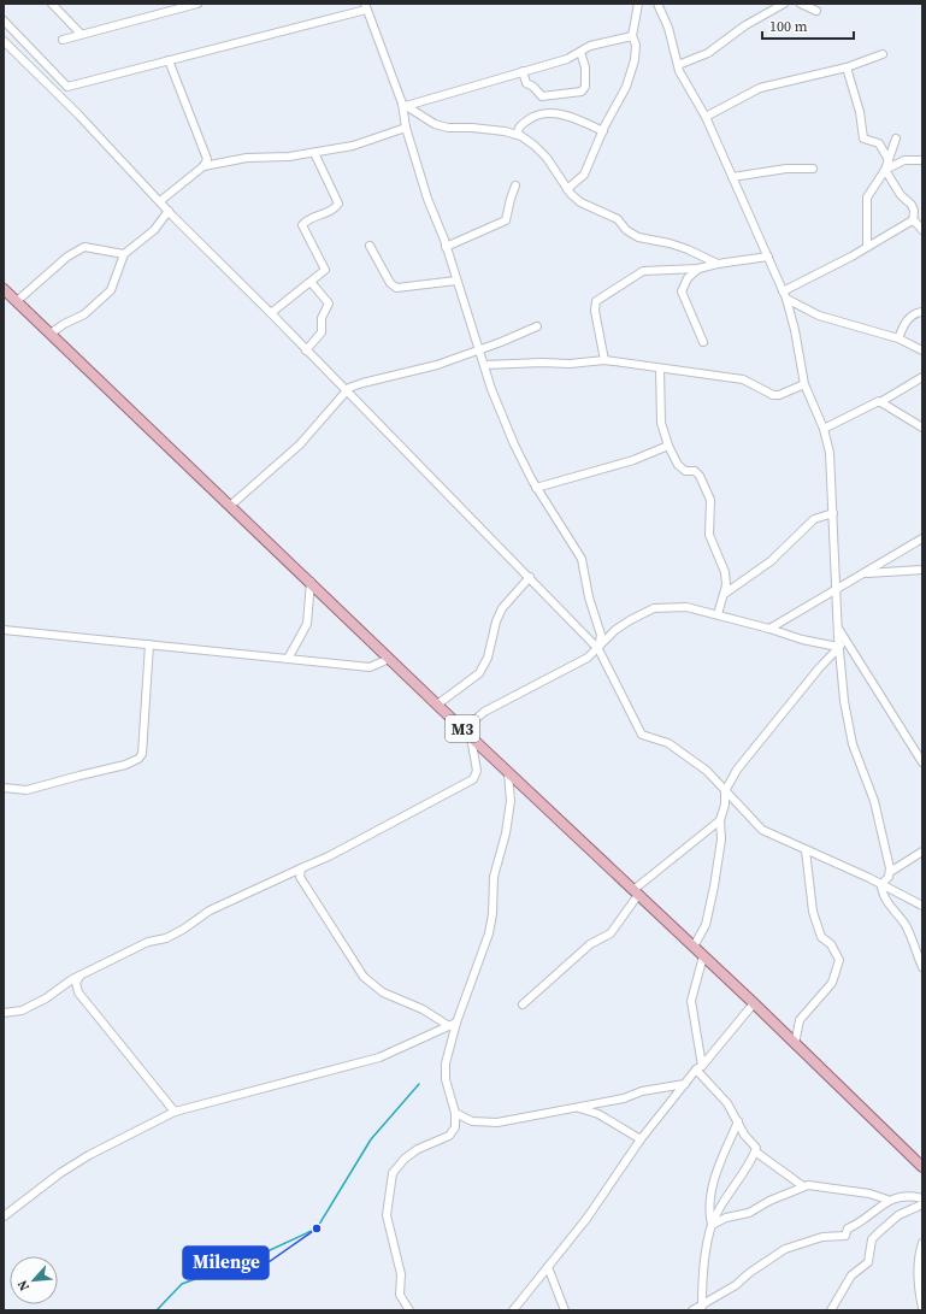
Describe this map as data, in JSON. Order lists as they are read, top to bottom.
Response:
{
  "streets": {
    "main road": ["M3"]
  },
  "places": ["Milenge"],
  "scale_bar": "100 m",
  "north": "bottom left"
}
